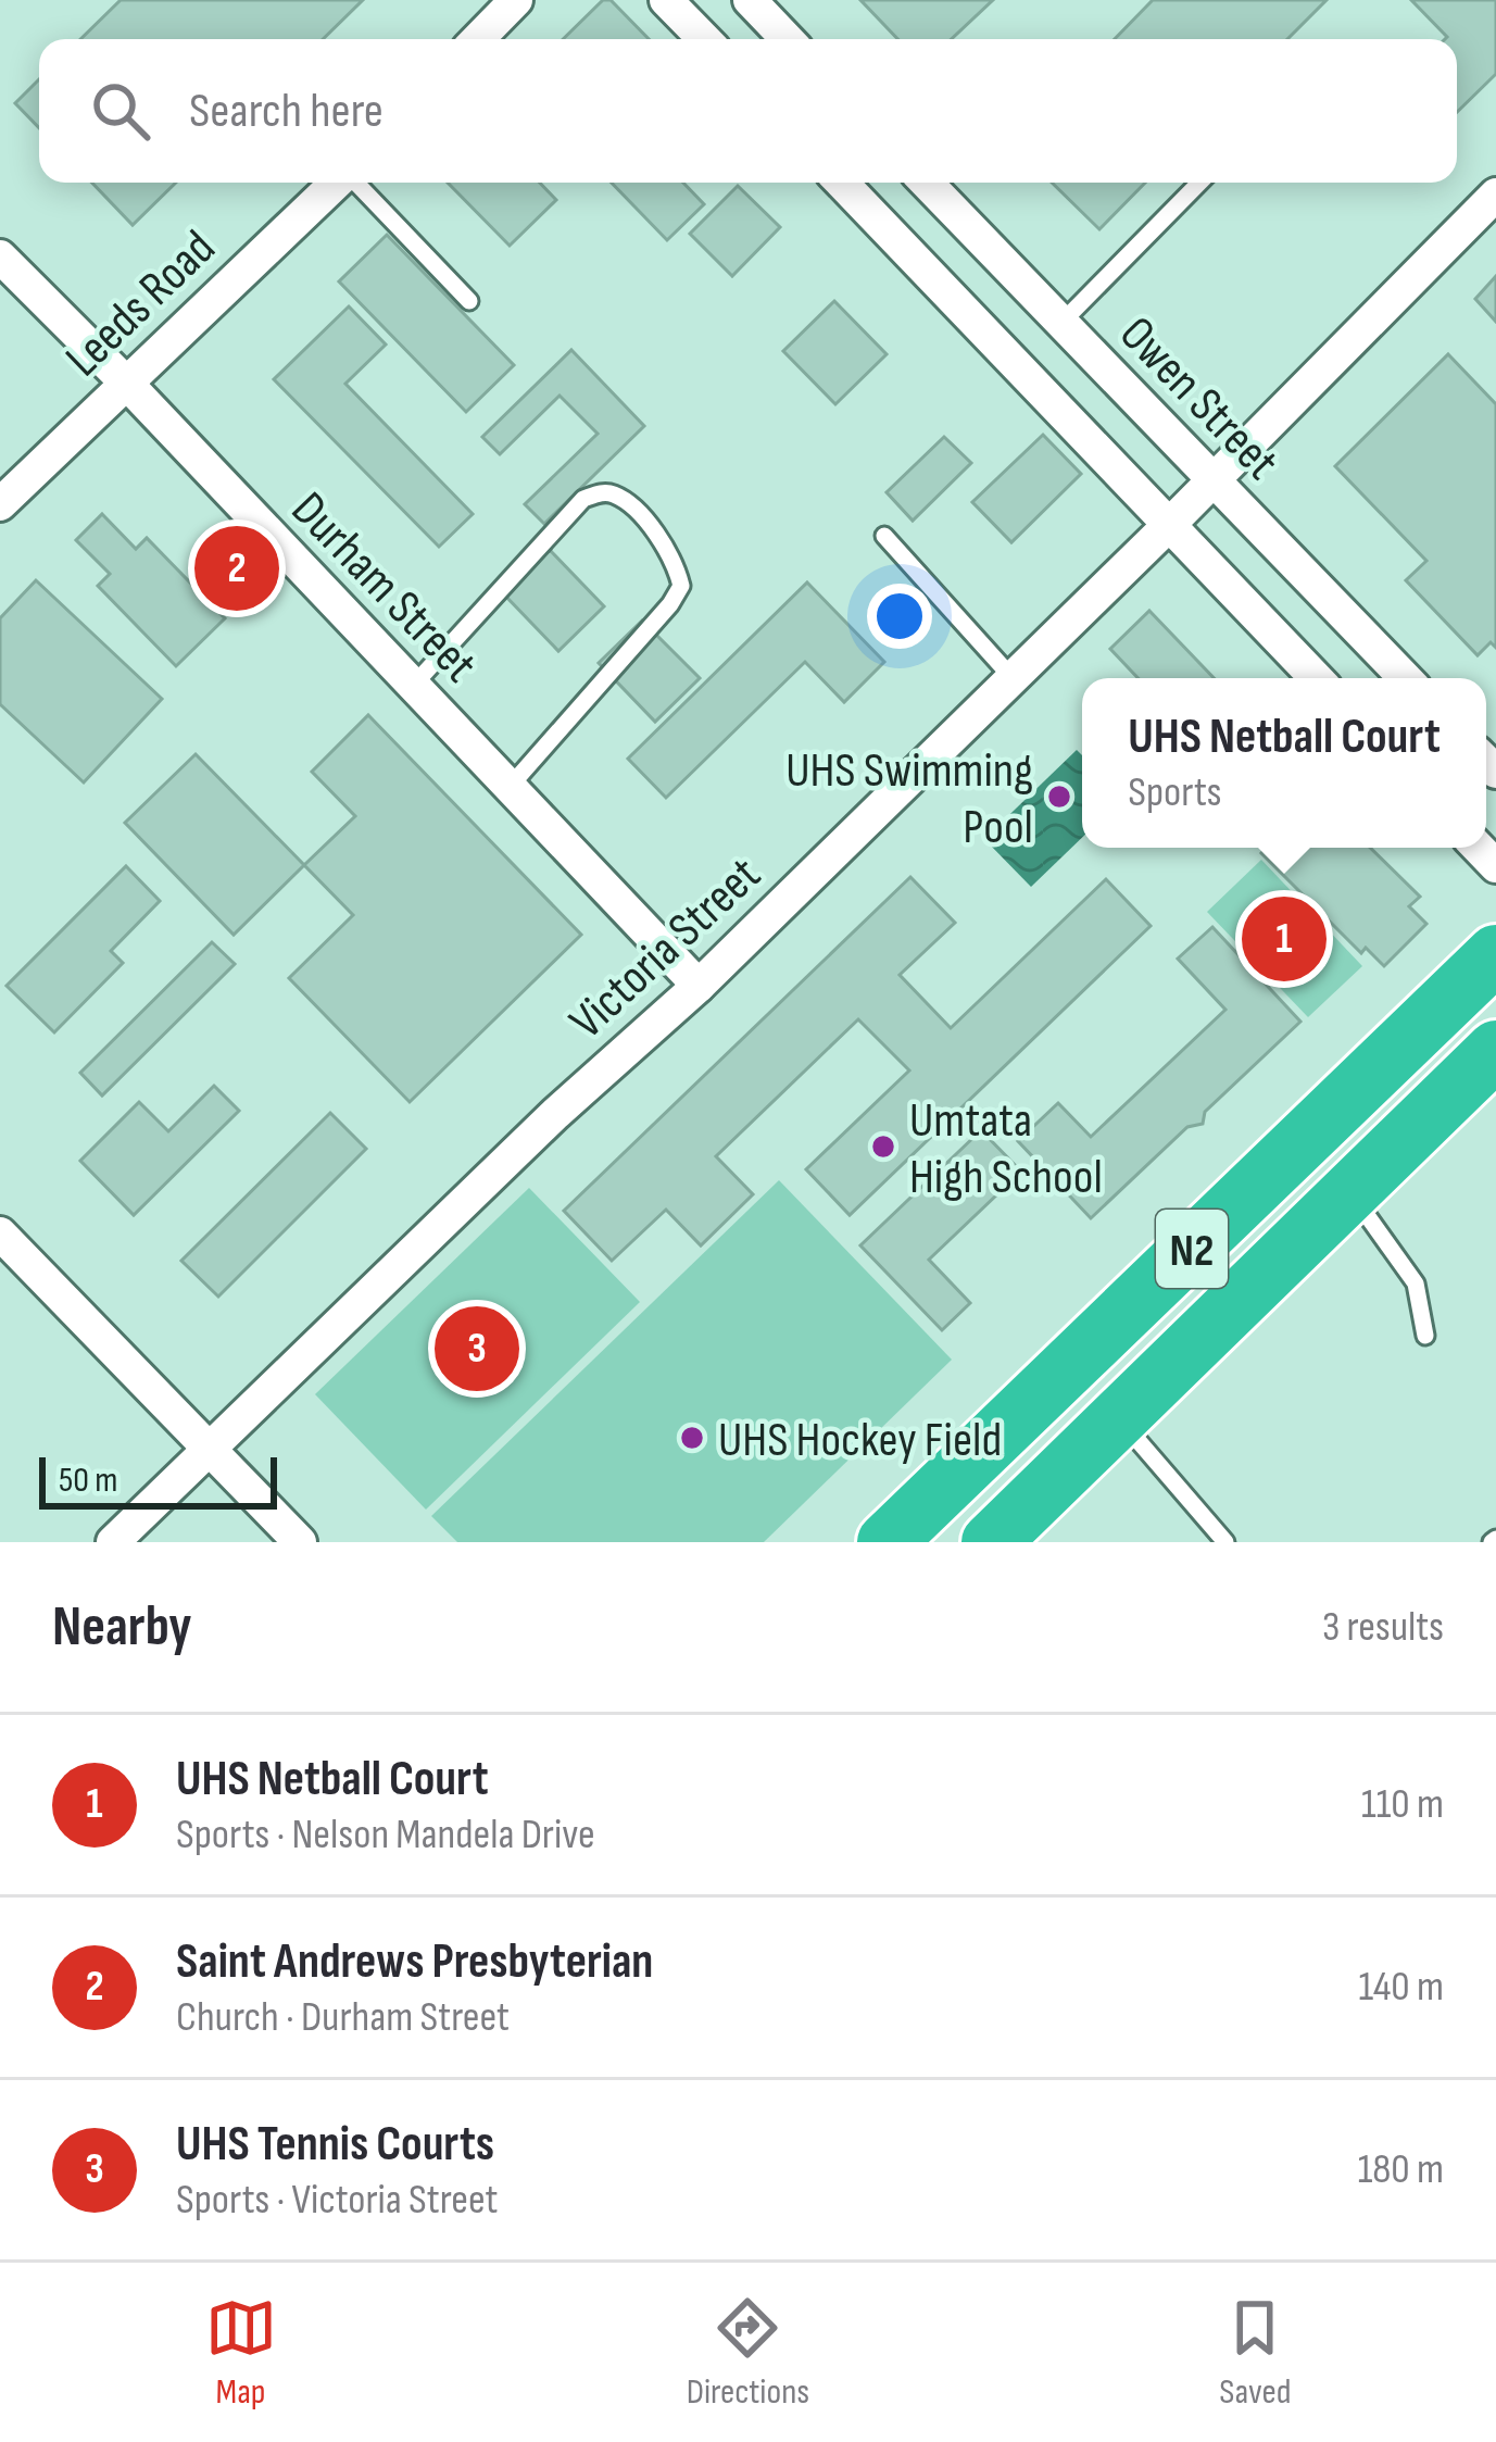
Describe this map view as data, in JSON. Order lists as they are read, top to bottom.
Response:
{
  "streets": {
    "highway": ["N2"],
    "street": [
      "Leeds Road",
      "Owen Street",
      "Durham Street",
      "Victoria Street"
    ]
  },
  "crossings": [
    ["Leeds Road", "Durham Street"],
    ["Owen Street", "Victoria Street"],
    ["Durham Street", "Victoria Street"]
  ],
  "places": ["UHS Swimming Pool", "Umtata High School", "UHS Hockey Field"],
  "scale_bar": "50 m",
  "page": {
    "search": "Search here",
    "pins": ["2", "1", "3"],
    "popup": ["UHS Netball Court", "Sports"],
    "scale": "50 m",
    "heading": ["Nearby", "3 results"],
    "list": [
      {
        "mark": "1",
        "name": "UHS Netball Court",
        "note": "Sports · Nelson Mandela Drive",
        "value": "110 m"
      },
      {
        "mark": "2",
        "name": "Saint Andrews Presbyterian",
        "note": "Church · Durham Street",
        "value": "140 m"
      },
      {
        "mark": "3",
        "name": "UHS Tennis Courts",
        "note": "Sports · Victoria Street",
        "value": "180 m"
      }
    ],
    "nav": ["Map", "Directions", "Saved"]
  }
}
